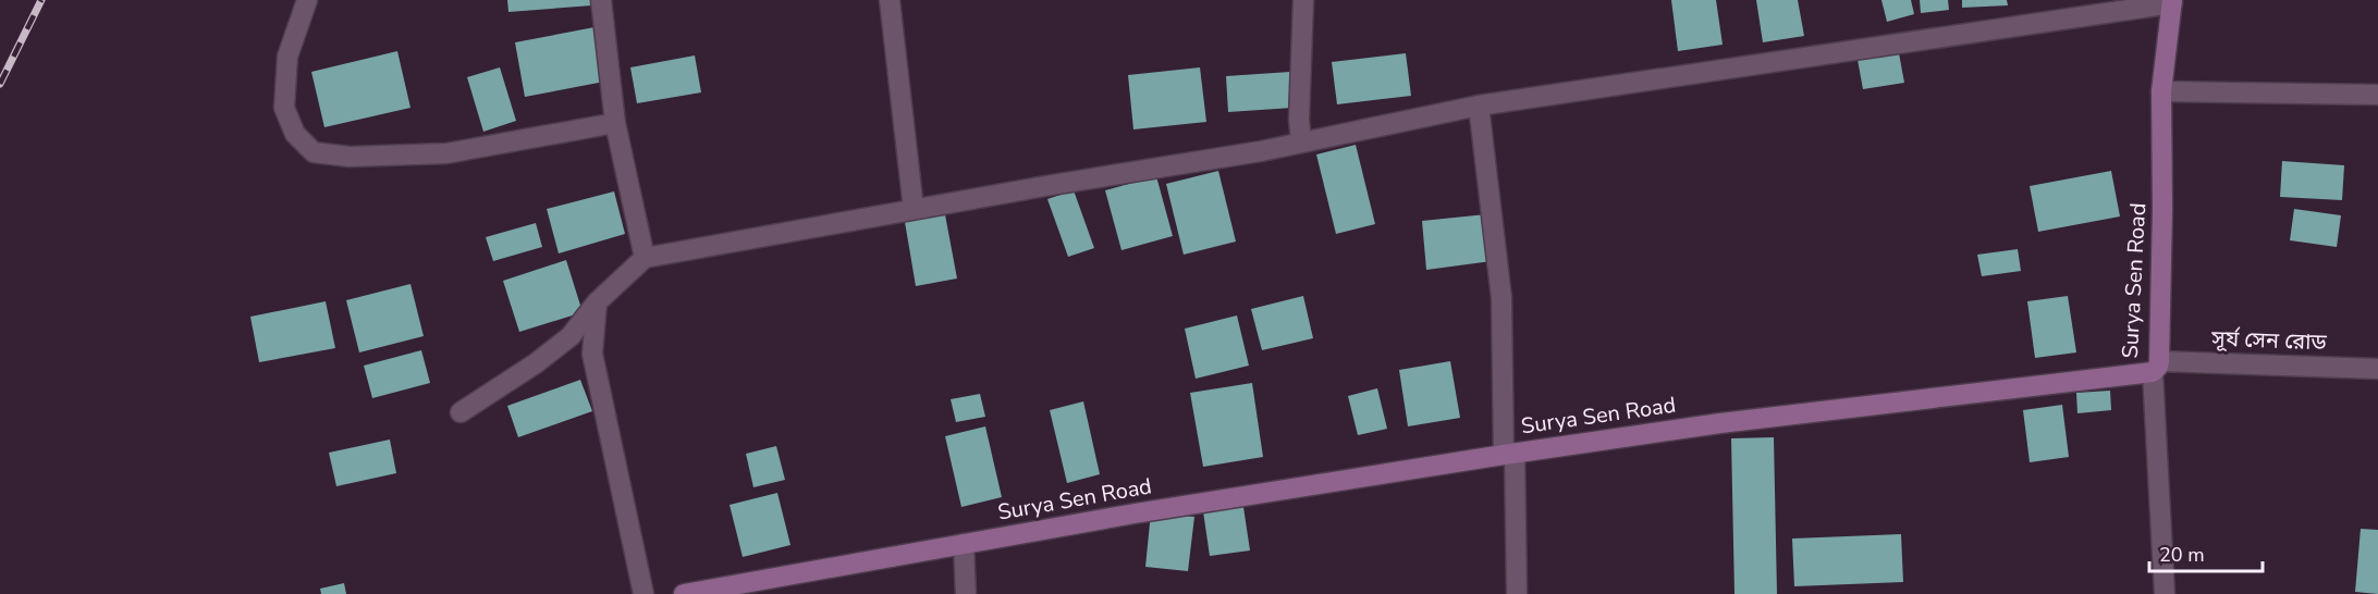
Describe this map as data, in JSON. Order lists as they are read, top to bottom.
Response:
{
  "streets": {
    "street": ["Surya Sen Road", "সূর্য সেন রোড"]
  },
  "crossings": [
    ["Surya Sen Road", "সূর্য সেন রোড"]
  ],
  "scale_bar": "20 m"
}
